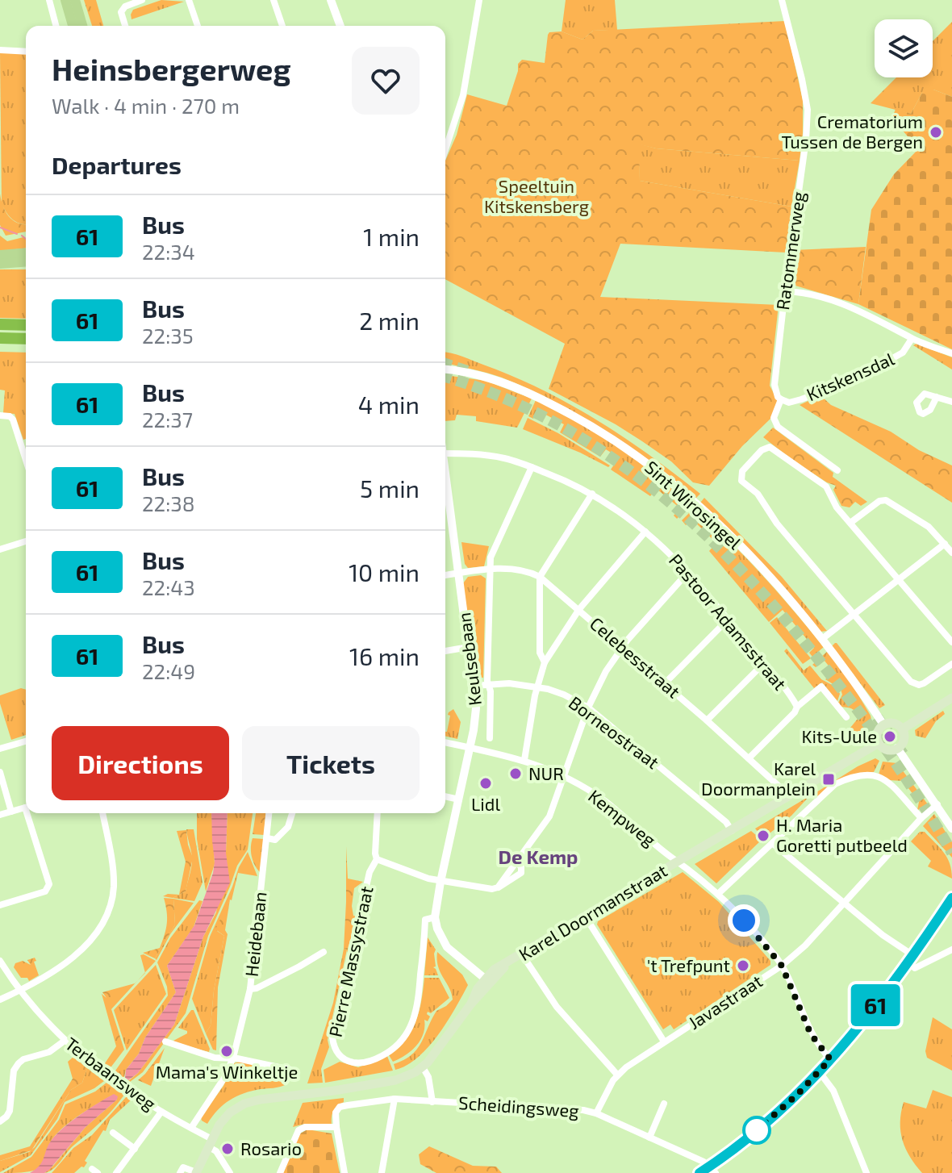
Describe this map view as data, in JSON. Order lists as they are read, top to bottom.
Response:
{
  "streets": {
    "main road": ["Karel Doormanstraat"],
    "street": [
      "Ratommerweg",
      "Kitskensdal",
      "Sint Wirosingel",
      "Pastoor Adamsstraat",
      "Celebesstraat",
      "Keulsebaan",
      "Borneostraat",
      "Kempweg",
      "Heidebaan",
      "Pierre Massystraat",
      "Javastraat",
      "Terbaansweg",
      "Scheidingsweg"
    ]
  },
  "crossings": [
    ["Ratommerweg", "Kitskensdal"],
    ["Pastoor Adamsstraat", "Keulsebaan"],
    ["Celebesstraat", "Keulsebaan"],
    ["Keulsebaan", "Borneostraat"],
    ["Keulsebaan", "Kempweg"],
    ["Keulsebaan", "Pierre Massystraat"],
    ["Kempweg", "Karel Doormanstraat"],
    ["Kempweg", "Javastraat"],
    ["Karel Doormanstraat", "Terbaansweg"],
    ["Karel Doormanstraat", "Scheidingsweg"],
    ["Heidebaan", "Terbaansweg"],
    ["Javastraat", "Scheidingsweg"]
  ],
  "districts": ["De Kemp"],
  "parks": ["Speeltuin Kitskensberg"],
  "places": {
    "other": [
      "Crematorium Tussen de Bergen",
      "Kits-Uule",
      "NUR",
      "Lidl",
      "H. Maria Goretti putbeeld",
      "'t Trefpunt",
      "Mama's Winkeltje",
      "Rosario"
    ],
    "transit": ["Karel Doormanplein"]
  },
  "lines": ["bus line 61"],
  "page": {
    "on_map": "61",
    "heading": [
      ["Heinsbergerweg", "Walk · 4 min · 270 m"],
      "Departures"
    ],
    "list": [
      {
        "mark": "61",
        "name": "Bus",
        "note": "22:34",
        "value": "1 min"
      },
      {
        "mark": "61",
        "name": "Bus",
        "note": "22:35",
        "value": "2 min"
      },
      {
        "mark": "61",
        "name": "Bus",
        "note": "22:37",
        "value": "4 min"
      },
      {
        "mark": "61",
        "name": "Bus",
        "note": "22:38",
        "value": "5 min"
      },
      {
        "mark": "61",
        "name": "Bus",
        "note": "22:43",
        "value": "10 min"
      },
      {
        "mark": "61",
        "name": "Bus",
        "note": "22:49",
        "value": "16 min"
      }
    ],
    "buttons": ["Directions", "Tickets"]
  }
}
